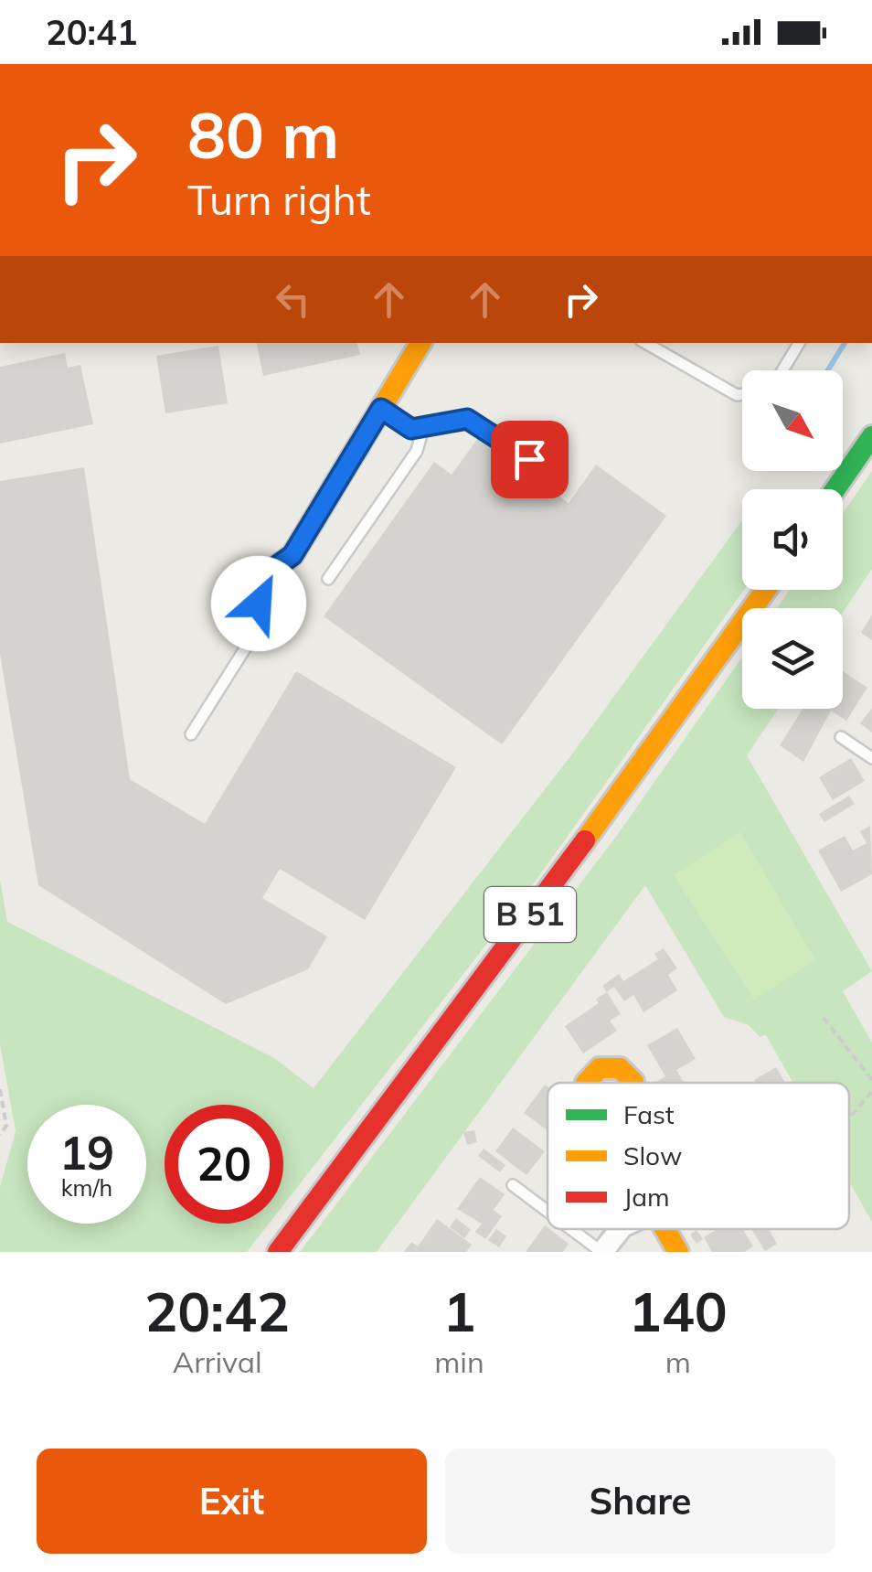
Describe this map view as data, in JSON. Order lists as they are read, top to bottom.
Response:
{
  "streets": {
    "main road": ["B 51"]
  },
  "legend": ["Fast", "Slow", "Jam"],
  "north": "bottom right",
  "page": {
    "status": "20:41",
    "turn": ["80 m", "Turn right"],
    "speed": "19 km/h",
    "limit": "20",
    "eta": [
      "20:42",
      "Arrival",
      "1",
      "min",
      "140",
      "m"
    ],
    "buttons": ["Exit", "Share"]
  }
}
